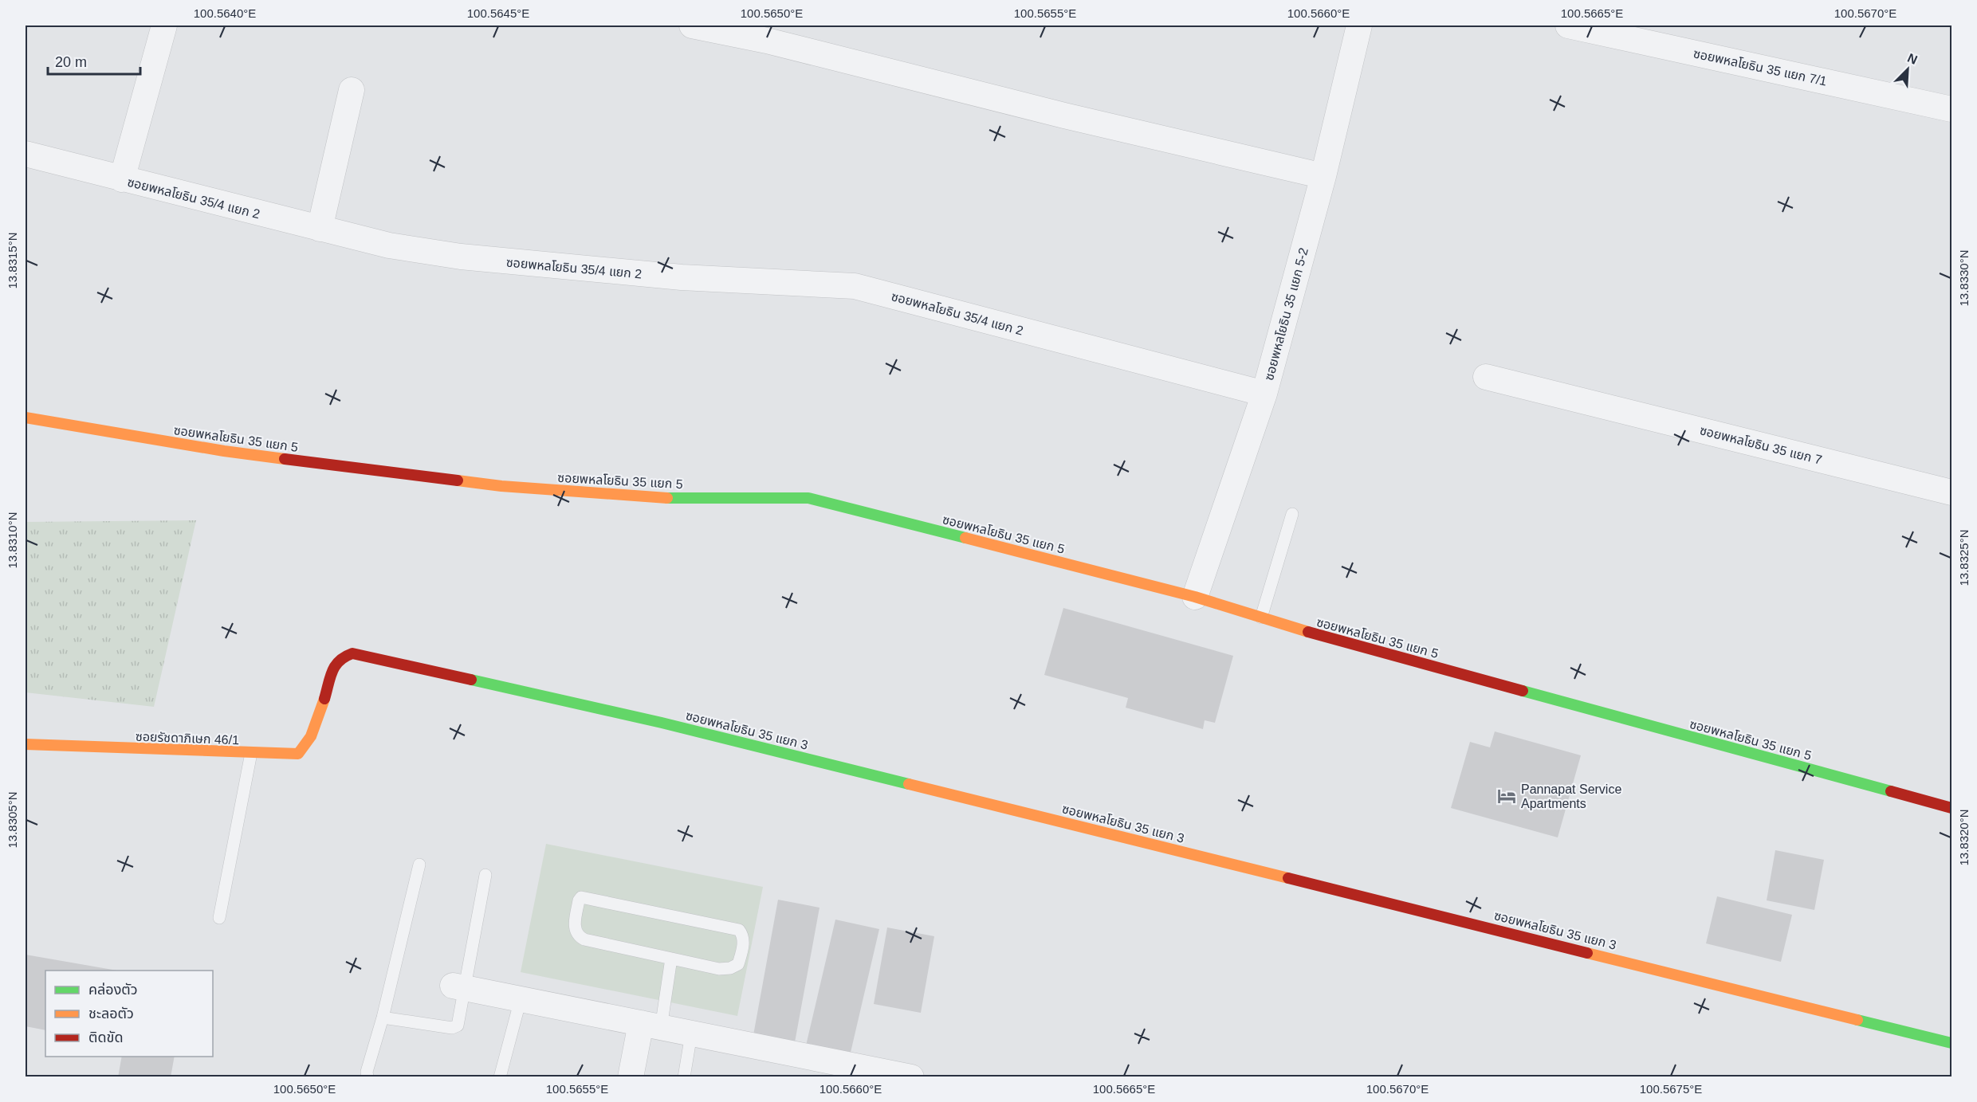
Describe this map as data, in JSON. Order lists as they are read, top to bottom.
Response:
{
  "streets": {
    "street": [
      "ซอยพหลโยธิน 35 แยก 7/1",
      "ซอยพหลโยธิน 35/4 แยก 2",
      "ซอยพหลโยธิน 35 แยก 5-2",
      "ซอยพหลโยธิน 35 แยก 5",
      "ซอยพหลโยธิน 35 แยก 7",
      "ซอยพหลโยธิน 35 แยก 3",
      "ซอยรัชดาภิเษก 46/1"
    ]
  },
  "crossings": [
    ["ซอยพหลโยธิน 35/4 แยก 2", "ซอยพหลโยธิน 35 แยก 5-2"],
    ["ซอยพหลโยธิน 35 แยก 5-2", "ซอยพหลโยธิน 35 แยก 5"],
    ["ซอยพหลโยธิน 35 แยก 3", "ซอยรัชดาภิเษก 46/1"]
  ],
  "places": {
    "hotel": ["Pannapat Service Apartments"]
  },
  "legend": ["คล่องตัว", "ชะลอตัว", "ติดขัด"],
  "scale_bar": "20 m",
  "north": "top right",
  "coordinates": [
    "100.5640°E",
    "100.5645°E",
    "100.5650°E",
    "100.5655°E",
    "100.5660°E",
    "100.5665°E",
    "100.5670°E",
    "13.8315°N",
    "13.8330°N",
    "13.8310°N",
    "13.8325°N",
    "13.8305°N",
    "13.8320°N",
    "100.5675°E"
  ]
}
